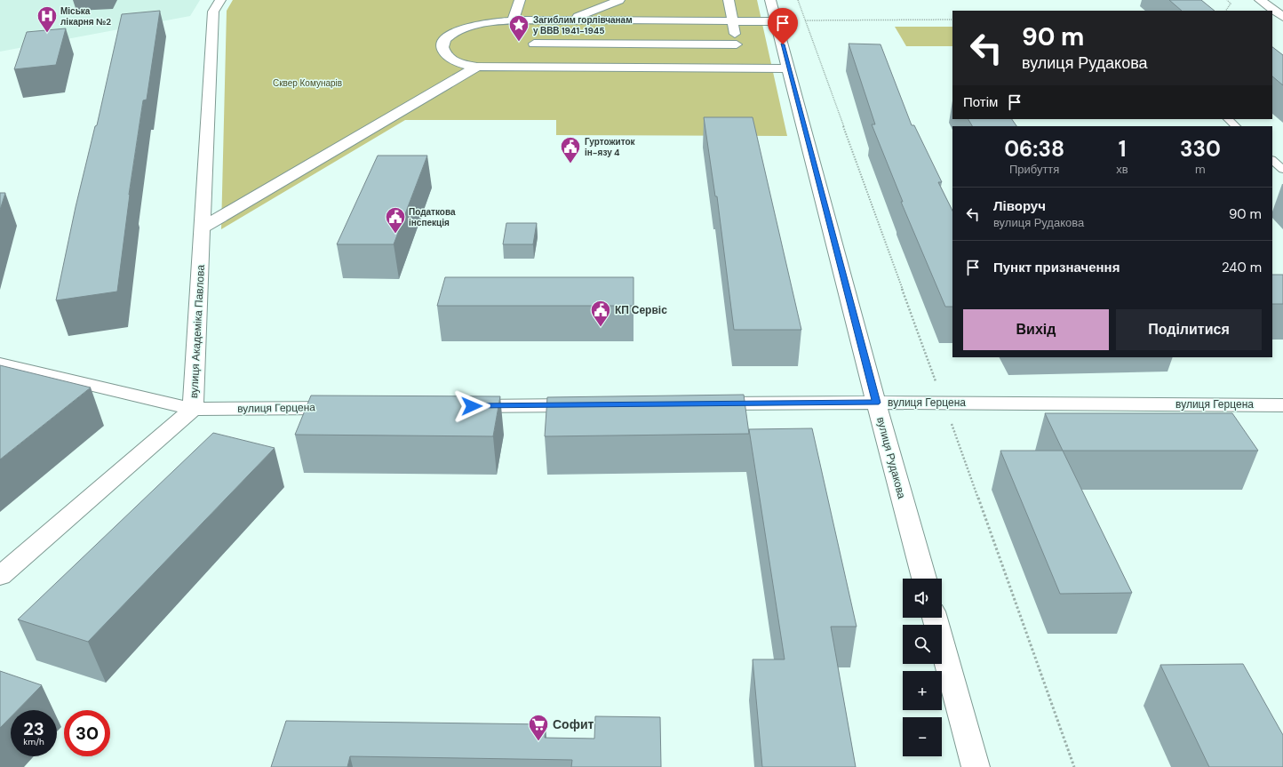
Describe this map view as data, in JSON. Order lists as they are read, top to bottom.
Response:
{
  "streets": {
    "street": ["вулиця Академіка Павлова", "вулиця Герцена", "вулиця Рудакова"]
  },
  "crossings": [
    ["вулиця Академіка Павлова", "вулиця Герцена"],
    ["вулиця Герцена", "вулиця Рудакова"]
  ],
  "parks": ["Сквер Комунарів"],
  "places": {
    "hospital": ["Міська лікарня №2"],
    "place": ["Загиблим горлівчанам у ВВВ 1941-1945"],
    "public building": ["Гуртожиток ін-язу 4", "Податкова інспекція", "КП Сервіс"],
    "supermarket": ["Софит"]
  },
  "page": {
    "turn": ["90 m", "вулиця Рудакова"],
    "then": "Потім",
    "eta": [
      "06:38",
      "Прибуття",
      "1",
      "хв",
      "330",
      "m"
    ],
    "list": [
      {
        "name": "Ліворуч",
        "note": "вулиця Рудакова",
        "value": "90 m"
      },
      {
        "name": "Пункт призначення",
        "value": "240 m"
      }
    ],
    "buttons": ["Вихід", "Поділитися"],
    "map_buttons": ["+", "−"],
    "speed": "23 km/h",
    "limit": "30"
  }
}
